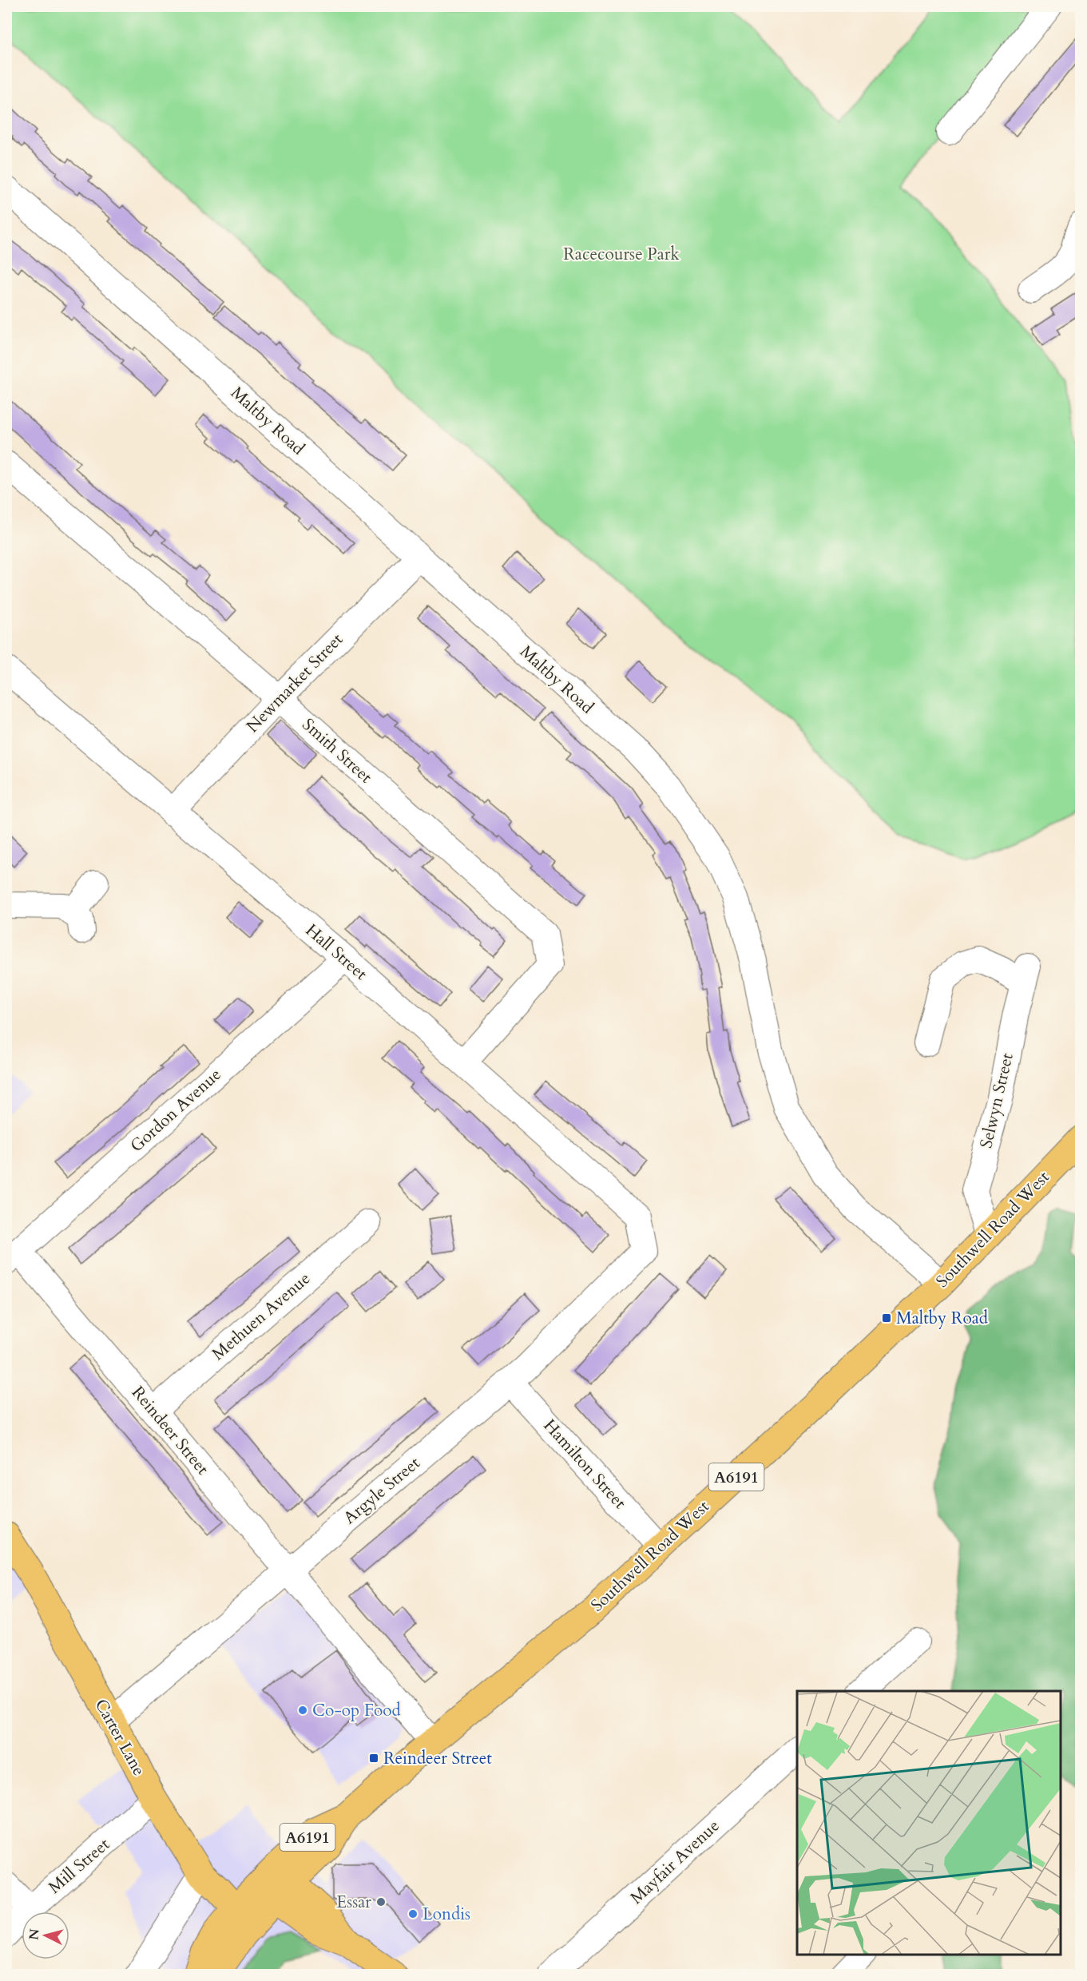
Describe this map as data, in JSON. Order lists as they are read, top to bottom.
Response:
{
  "streets": {
    "main road": ["Southwell Road West", "A6191", "Carter Lane"],
    "street": [
      "Maltby Road",
      "Newmarket Street",
      "Smith Street",
      "Hall Street",
      "Selwyn Street",
      "Gordon Avenue",
      "Methuen Avenue",
      "Reindeer Street",
      "Hamilton Street",
      "Argyle Street",
      "Mayfair Avenue",
      "Mill Street"
    ]
  },
  "crossings": [
    ["Maltby Road", "Newmarket Street"],
    ["Maltby Road", "Southwell Road West"],
    ["Newmarket Street", "Smith Street"],
    ["Newmarket Street", "Hall Street"],
    ["Smith Street", "Hall Street"],
    ["Hall Street", "Gordon Avenue"],
    ["Hall Street", "Argyle Street"],
    ["Selwyn Street", "Southwell Road West"],
    ["Gordon Avenue", "Reindeer Street"],
    ["Southwell Road West", "Reindeer Street"],
    ["Southwell Road West", "Hamilton Street"],
    ["Southwell Road West", "A6191"],
    ["Methuen Avenue", "Reindeer Street"],
    ["Reindeer Street", "Argyle Street"],
    ["Hamilton Street", "Argyle Street"],
    ["A6191", "Carter Lane"],
    ["Argyle Street", "Carter Lane"],
    ["Carter Lane", "Mill Street"]
  ],
  "parks": ["Racecourse Park"],
  "places": {
    "transit": ["Maltby Road", "Reindeer Street"],
    "other": ["Co-op Food", "Essar", "Londis"]
  },
  "north": "left"
}
